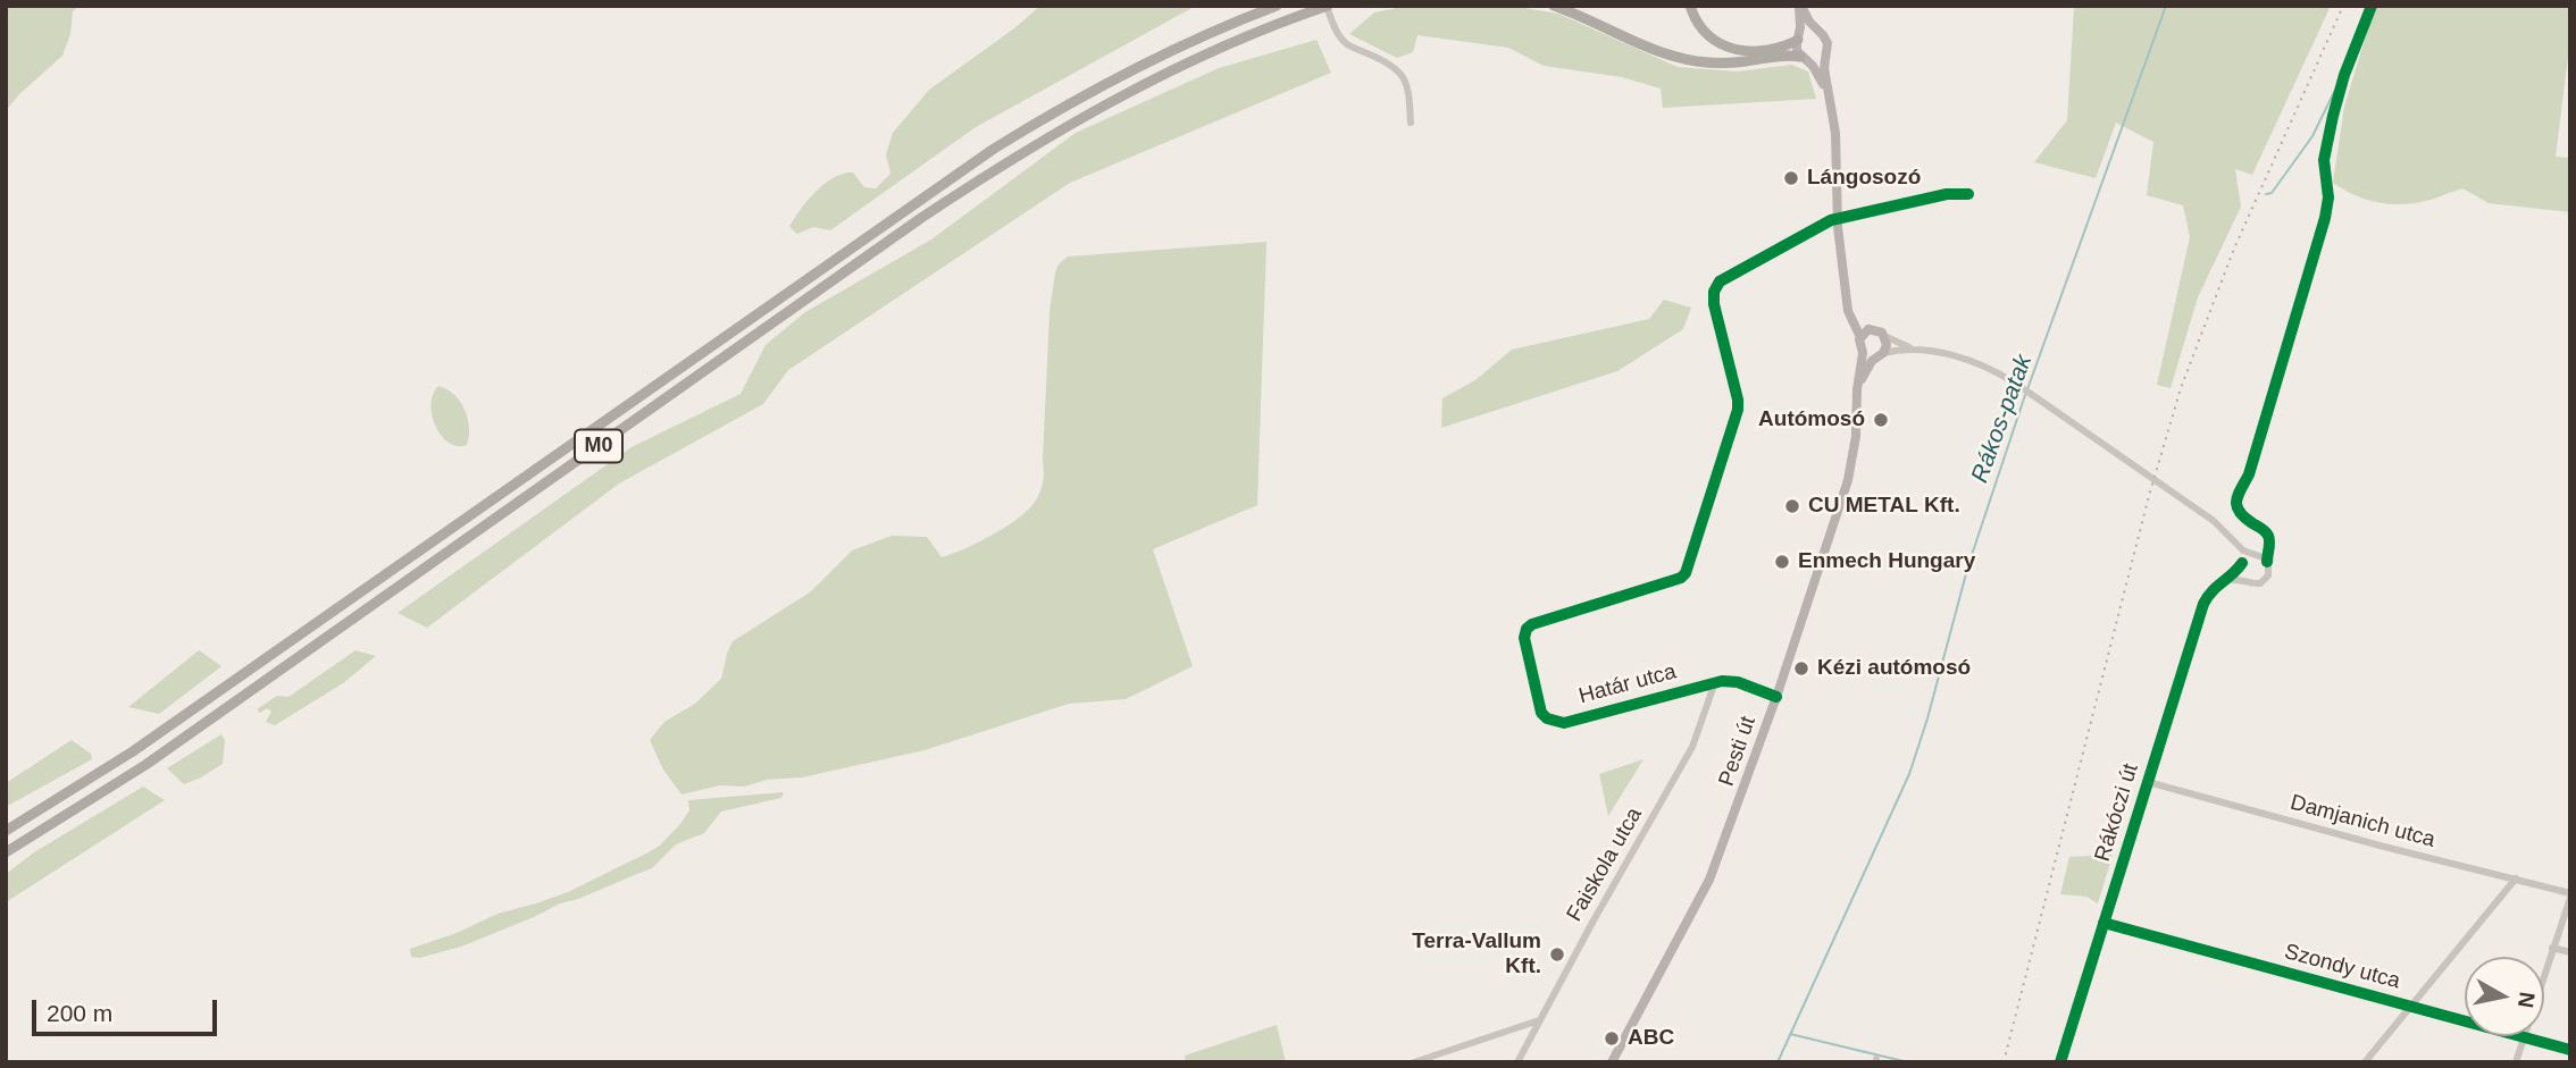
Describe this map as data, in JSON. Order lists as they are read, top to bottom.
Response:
{
  "streets": {
    "highway": ["M0"],
    "main road": ["Pesti út"],
    "street": [
      "Határ utca",
      "Rákóczi út",
      "Damjanich utca",
      "Faiskola utca",
      "Szondy utca"
    ]
  },
  "crossings": [
    ["Határ utca", "Pesti út"],
    ["Határ utca", "Faiskola utca"],
    ["Rákóczi út", "Damjanich utca"],
    ["Rákóczi út", "Szondy utca"]
  ],
  "water": ["Rákos-patak"],
  "places": [
    "Lángosozó",
    "Autómosó",
    "CU METAL Kft.",
    "Enmech Hungary",
    "Kézi autómosó",
    "Terra-Vallum Kft.",
    "ABC"
  ],
  "scale_bar": "200 m",
  "north": "right"
}
